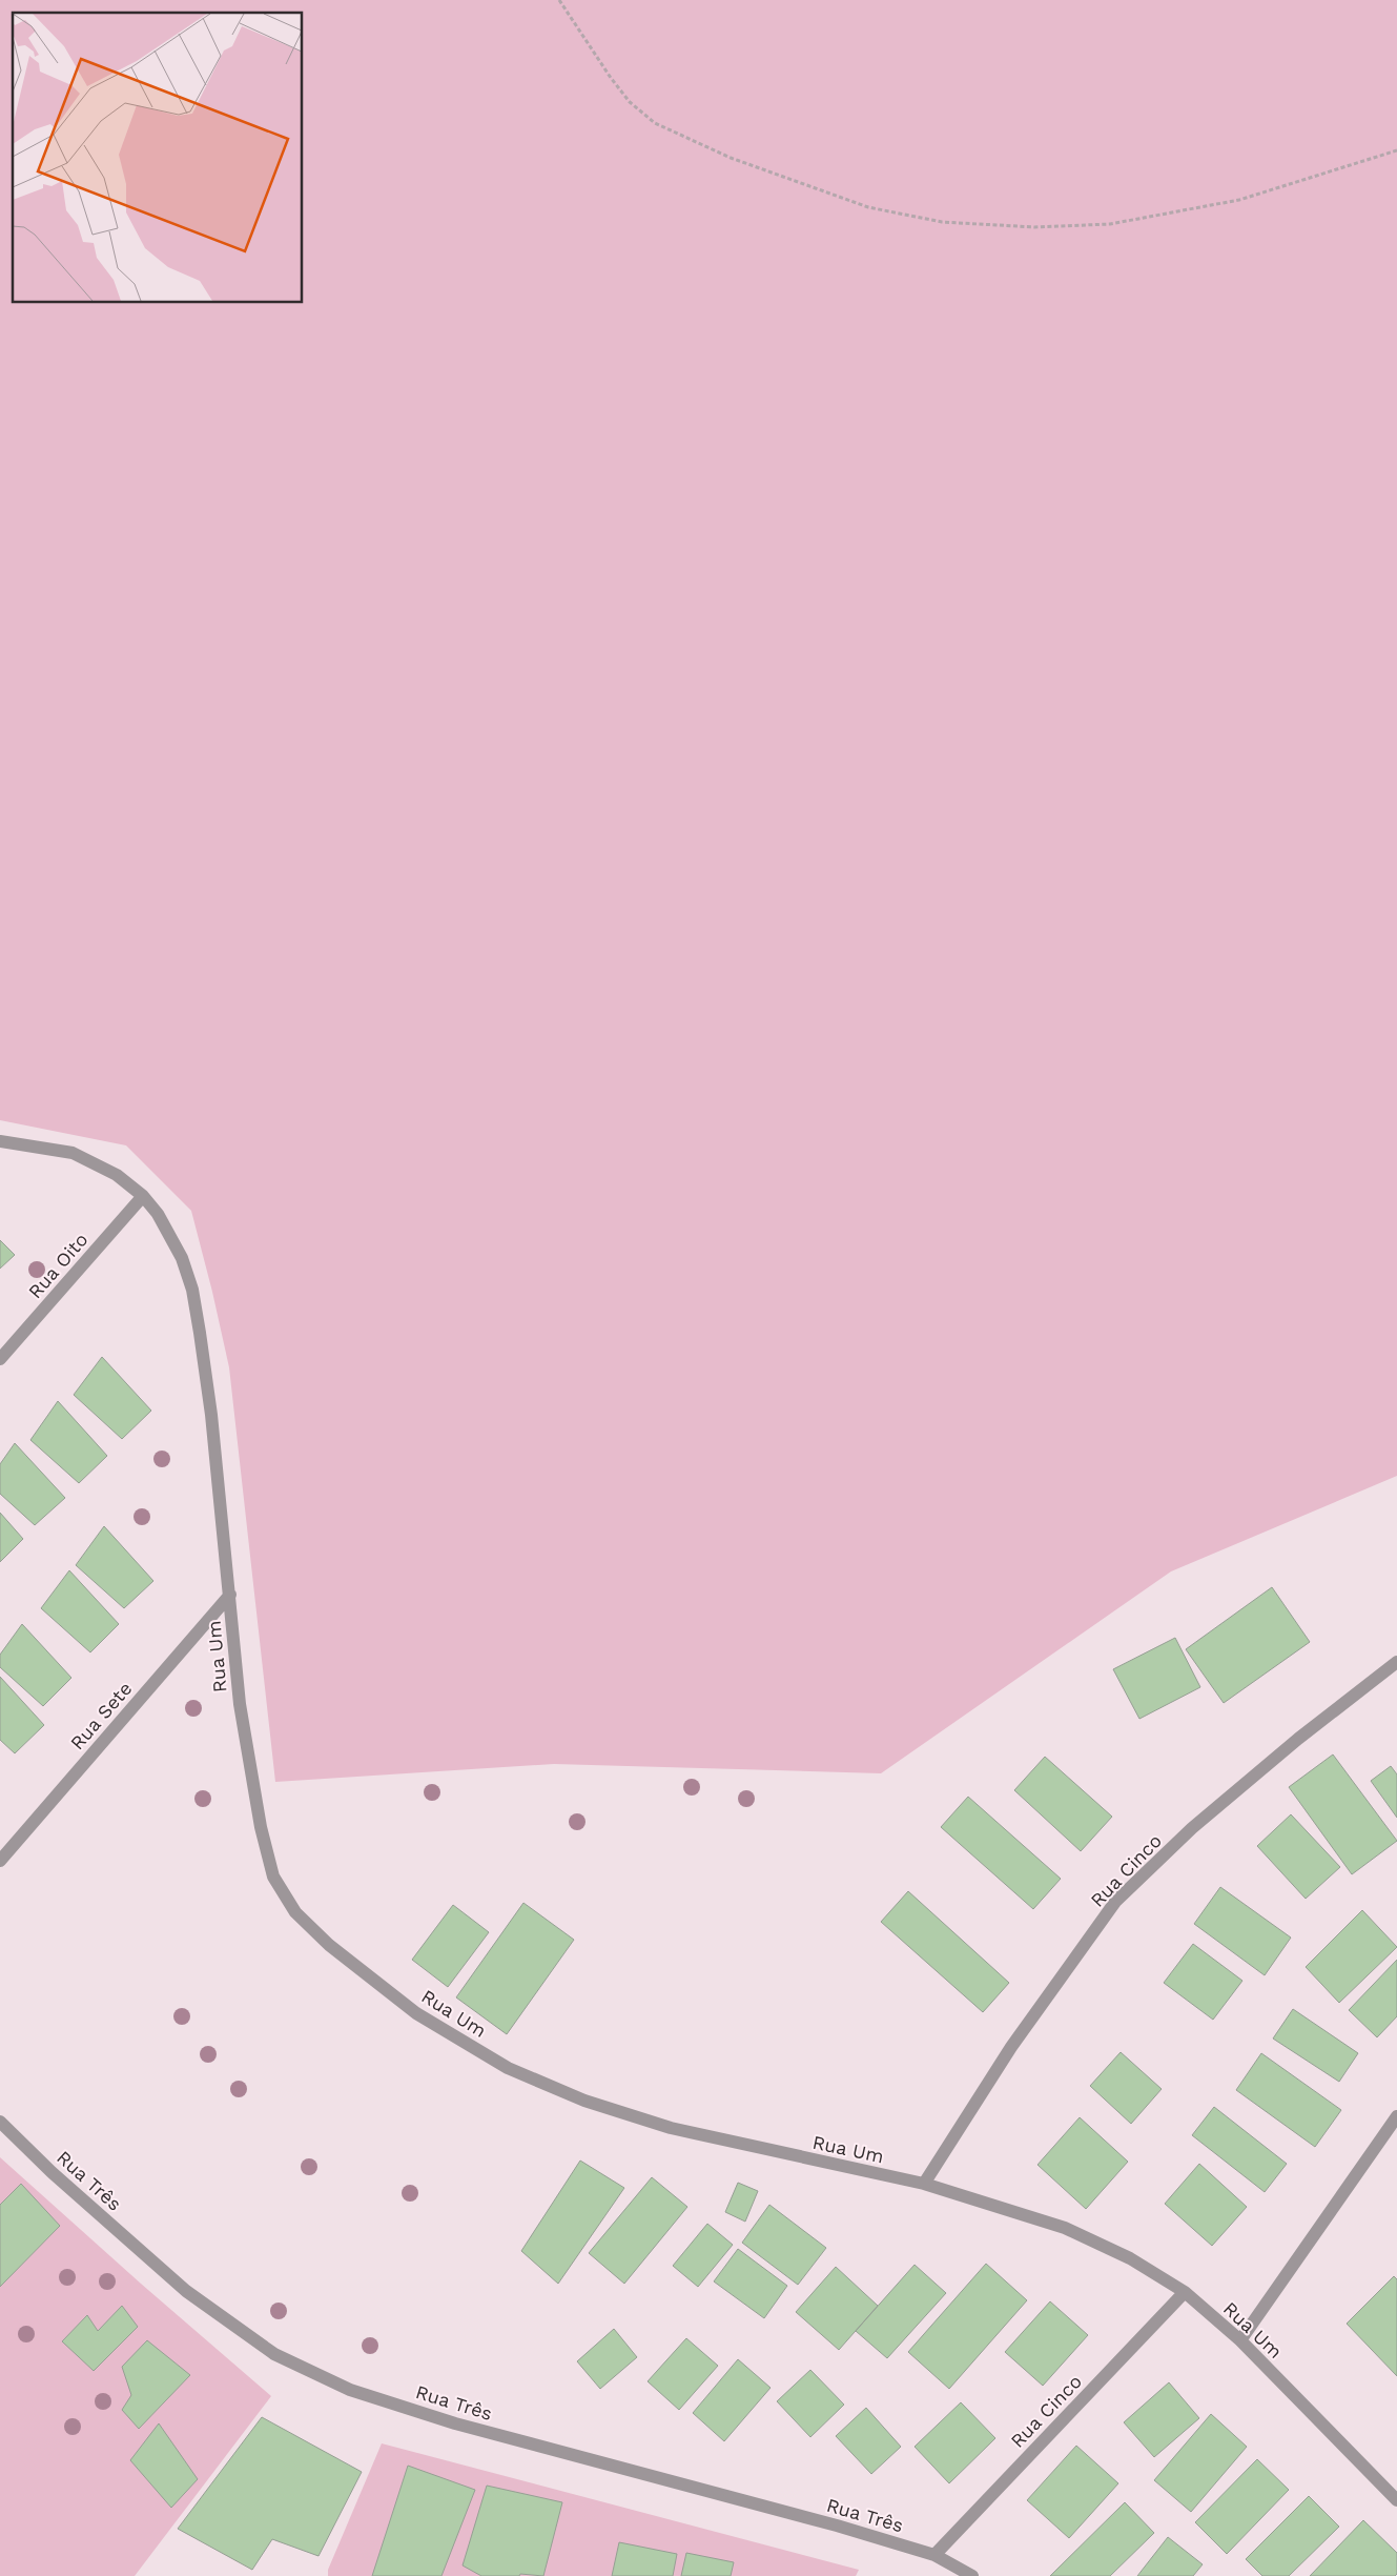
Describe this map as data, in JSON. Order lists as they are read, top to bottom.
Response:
{
  "streets": {
    "street": [
      "Rua Oito",
      "Rua Um",
      "Rua Sete",
      "Rua Cinco",
      "Rua Três"
    ]
  },
  "crossings": [
    ["Rua Oito", "Rua Um"],
    ["Rua Um", "Rua Sete"],
    ["Rua Um", "Rua Cinco"],
    ["Rua Cinco", "Rua Três"]
  ]
}
